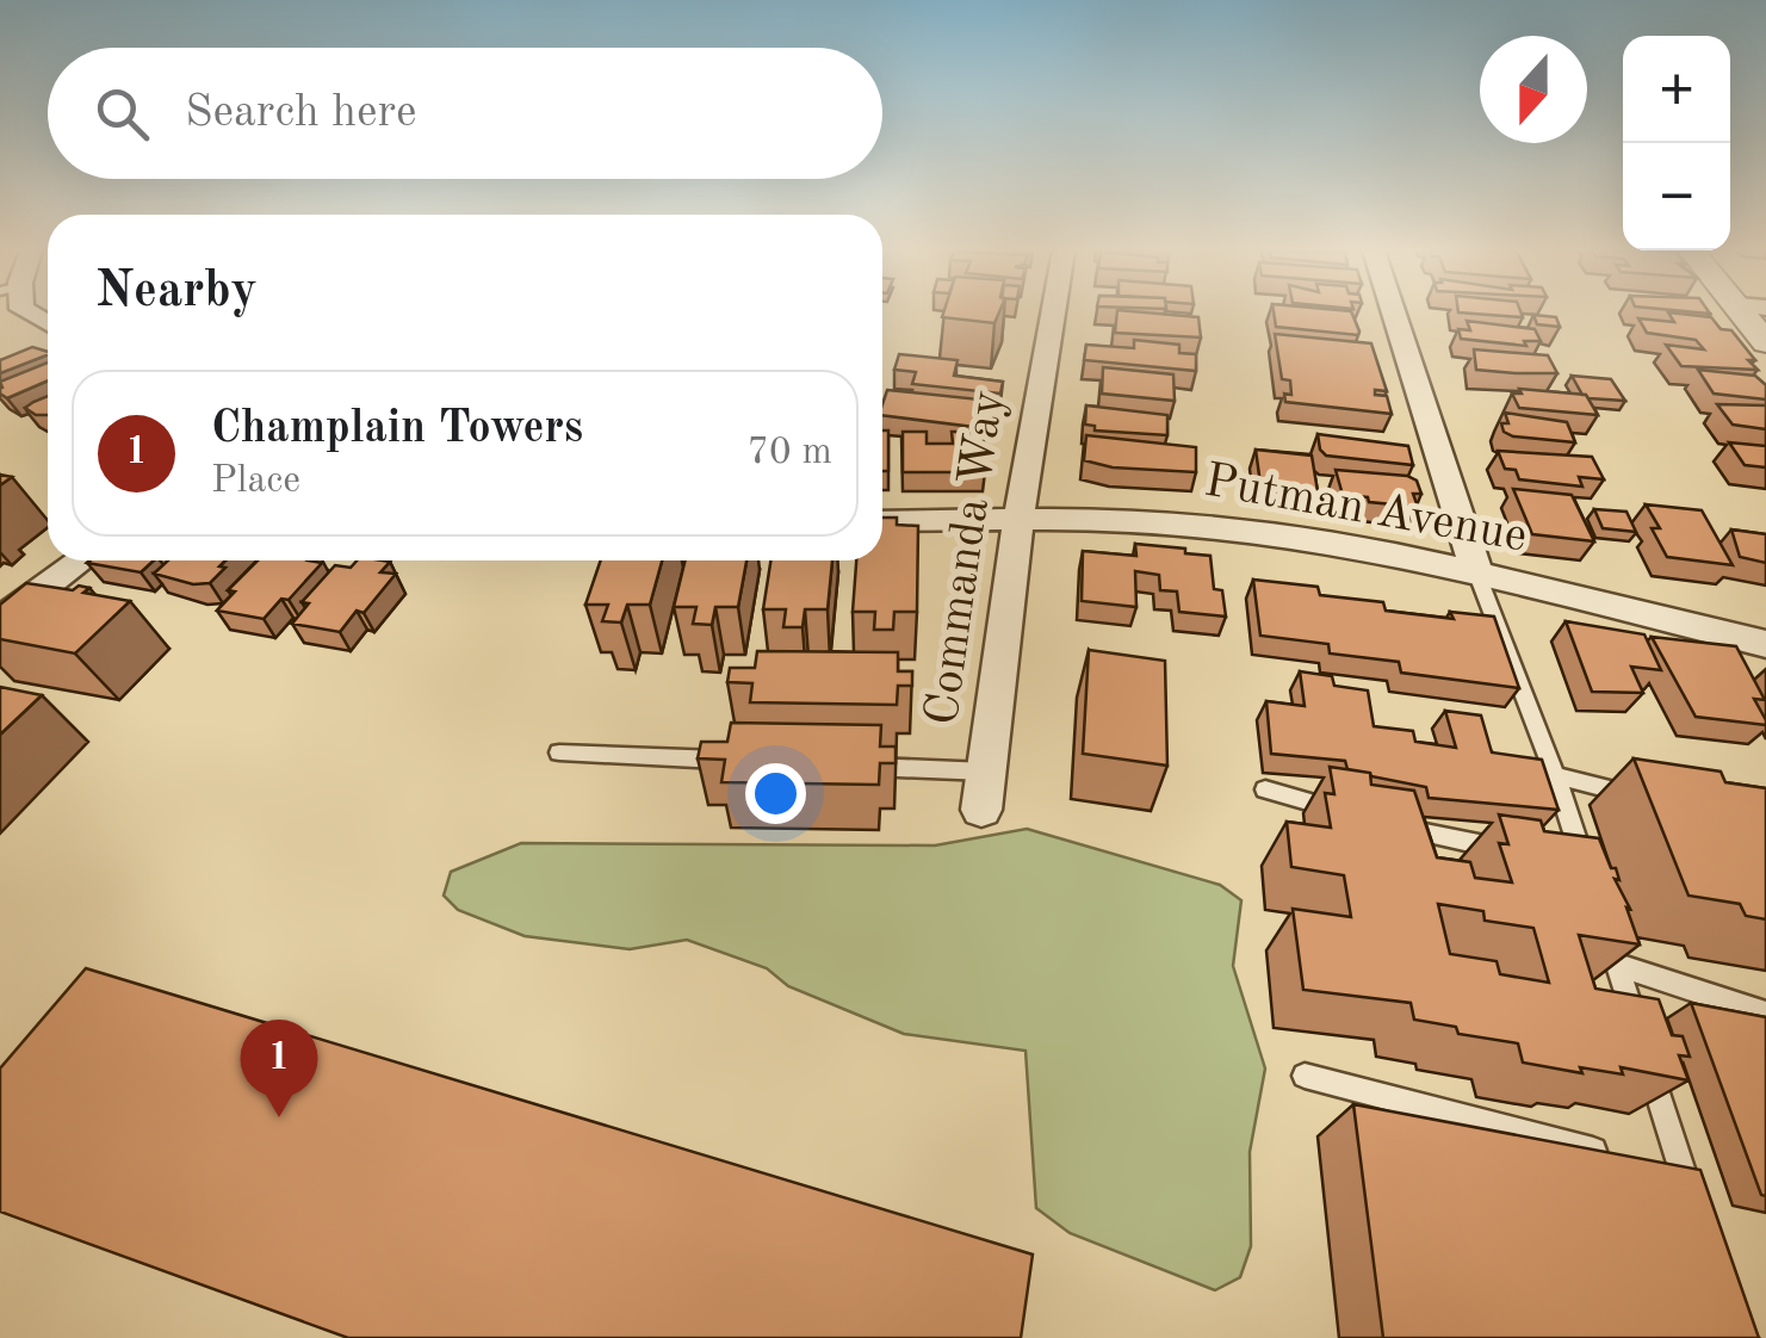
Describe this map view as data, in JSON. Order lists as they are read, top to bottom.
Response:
{
  "streets": {
    "street": ["Putman Avenue", "Commanda Way"]
  },
  "crossings": [
    ["Putman Avenue", "Commanda Way"]
  ],
  "north": "bottom",
  "page": {
    "map_buttons": ["+", "−"],
    "search": "Search here",
    "heading": "Nearby",
    "list": [
      {
        "mark": "1",
        "name": "Champlain Towers",
        "note": "Place",
        "value": "70 m"
      }
    ],
    "pins": "1"
  }
}
